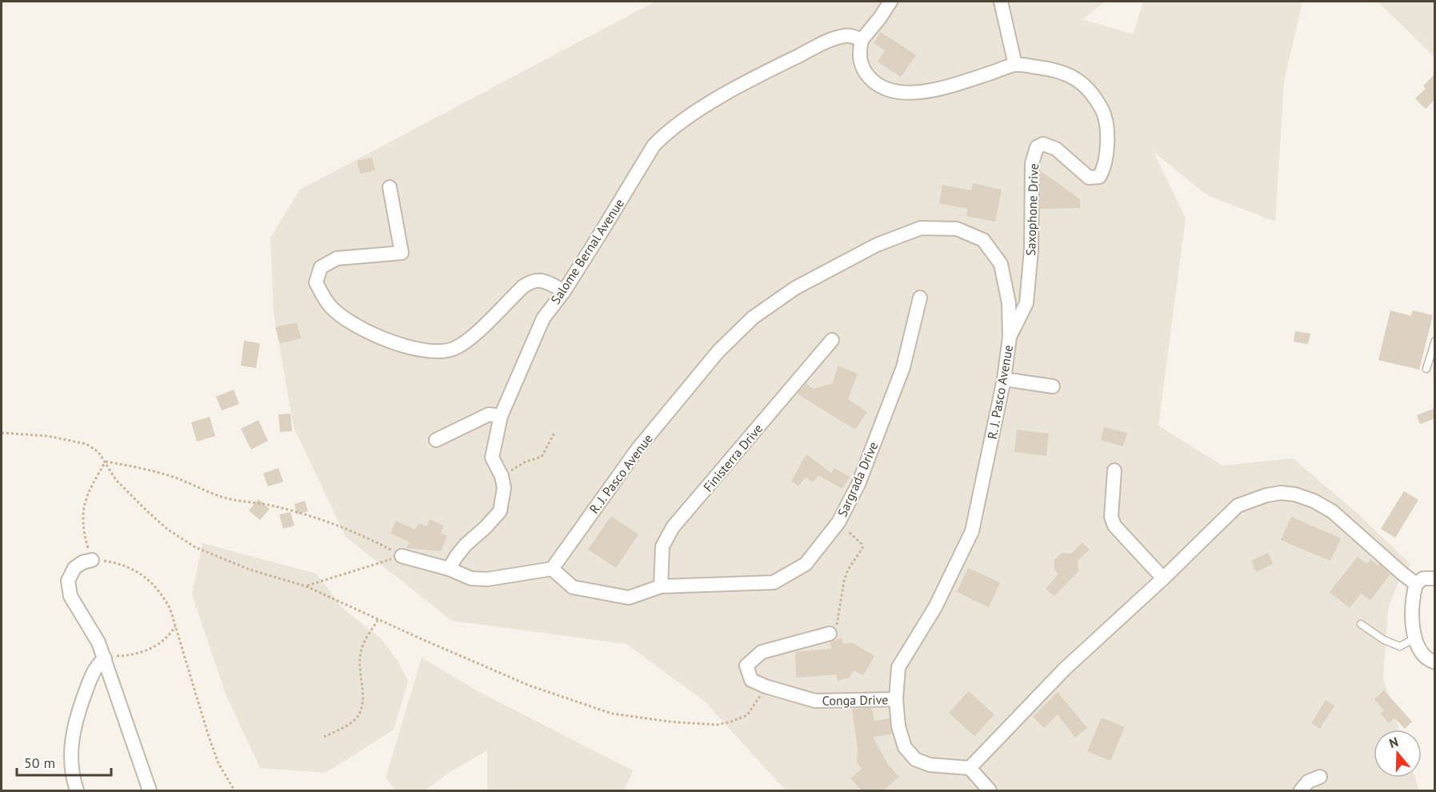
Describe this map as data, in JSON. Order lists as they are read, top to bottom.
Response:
{
  "streets": {
    "street": [
      "Saxophone Drive",
      "Salome Bernal Avenue",
      "R. J. Pasco Avenue",
      "Finisterra Drive",
      "Sargrada Drive",
      "Conga Drive"
    ]
  },
  "crossings": [
    ["Saxophone Drive", "Salome Bernal Avenue"],
    ["Saxophone Drive", "R. J. Pasco Avenue"],
    ["R. J. Pasco Avenue", "Sargrada Drive"],
    ["R. J. Pasco Avenue", "Conga Drive"],
    ["Finisterra Drive", "Sargrada Drive"]
  ],
  "scale_bar": "50 m",
  "north": "top"
}
